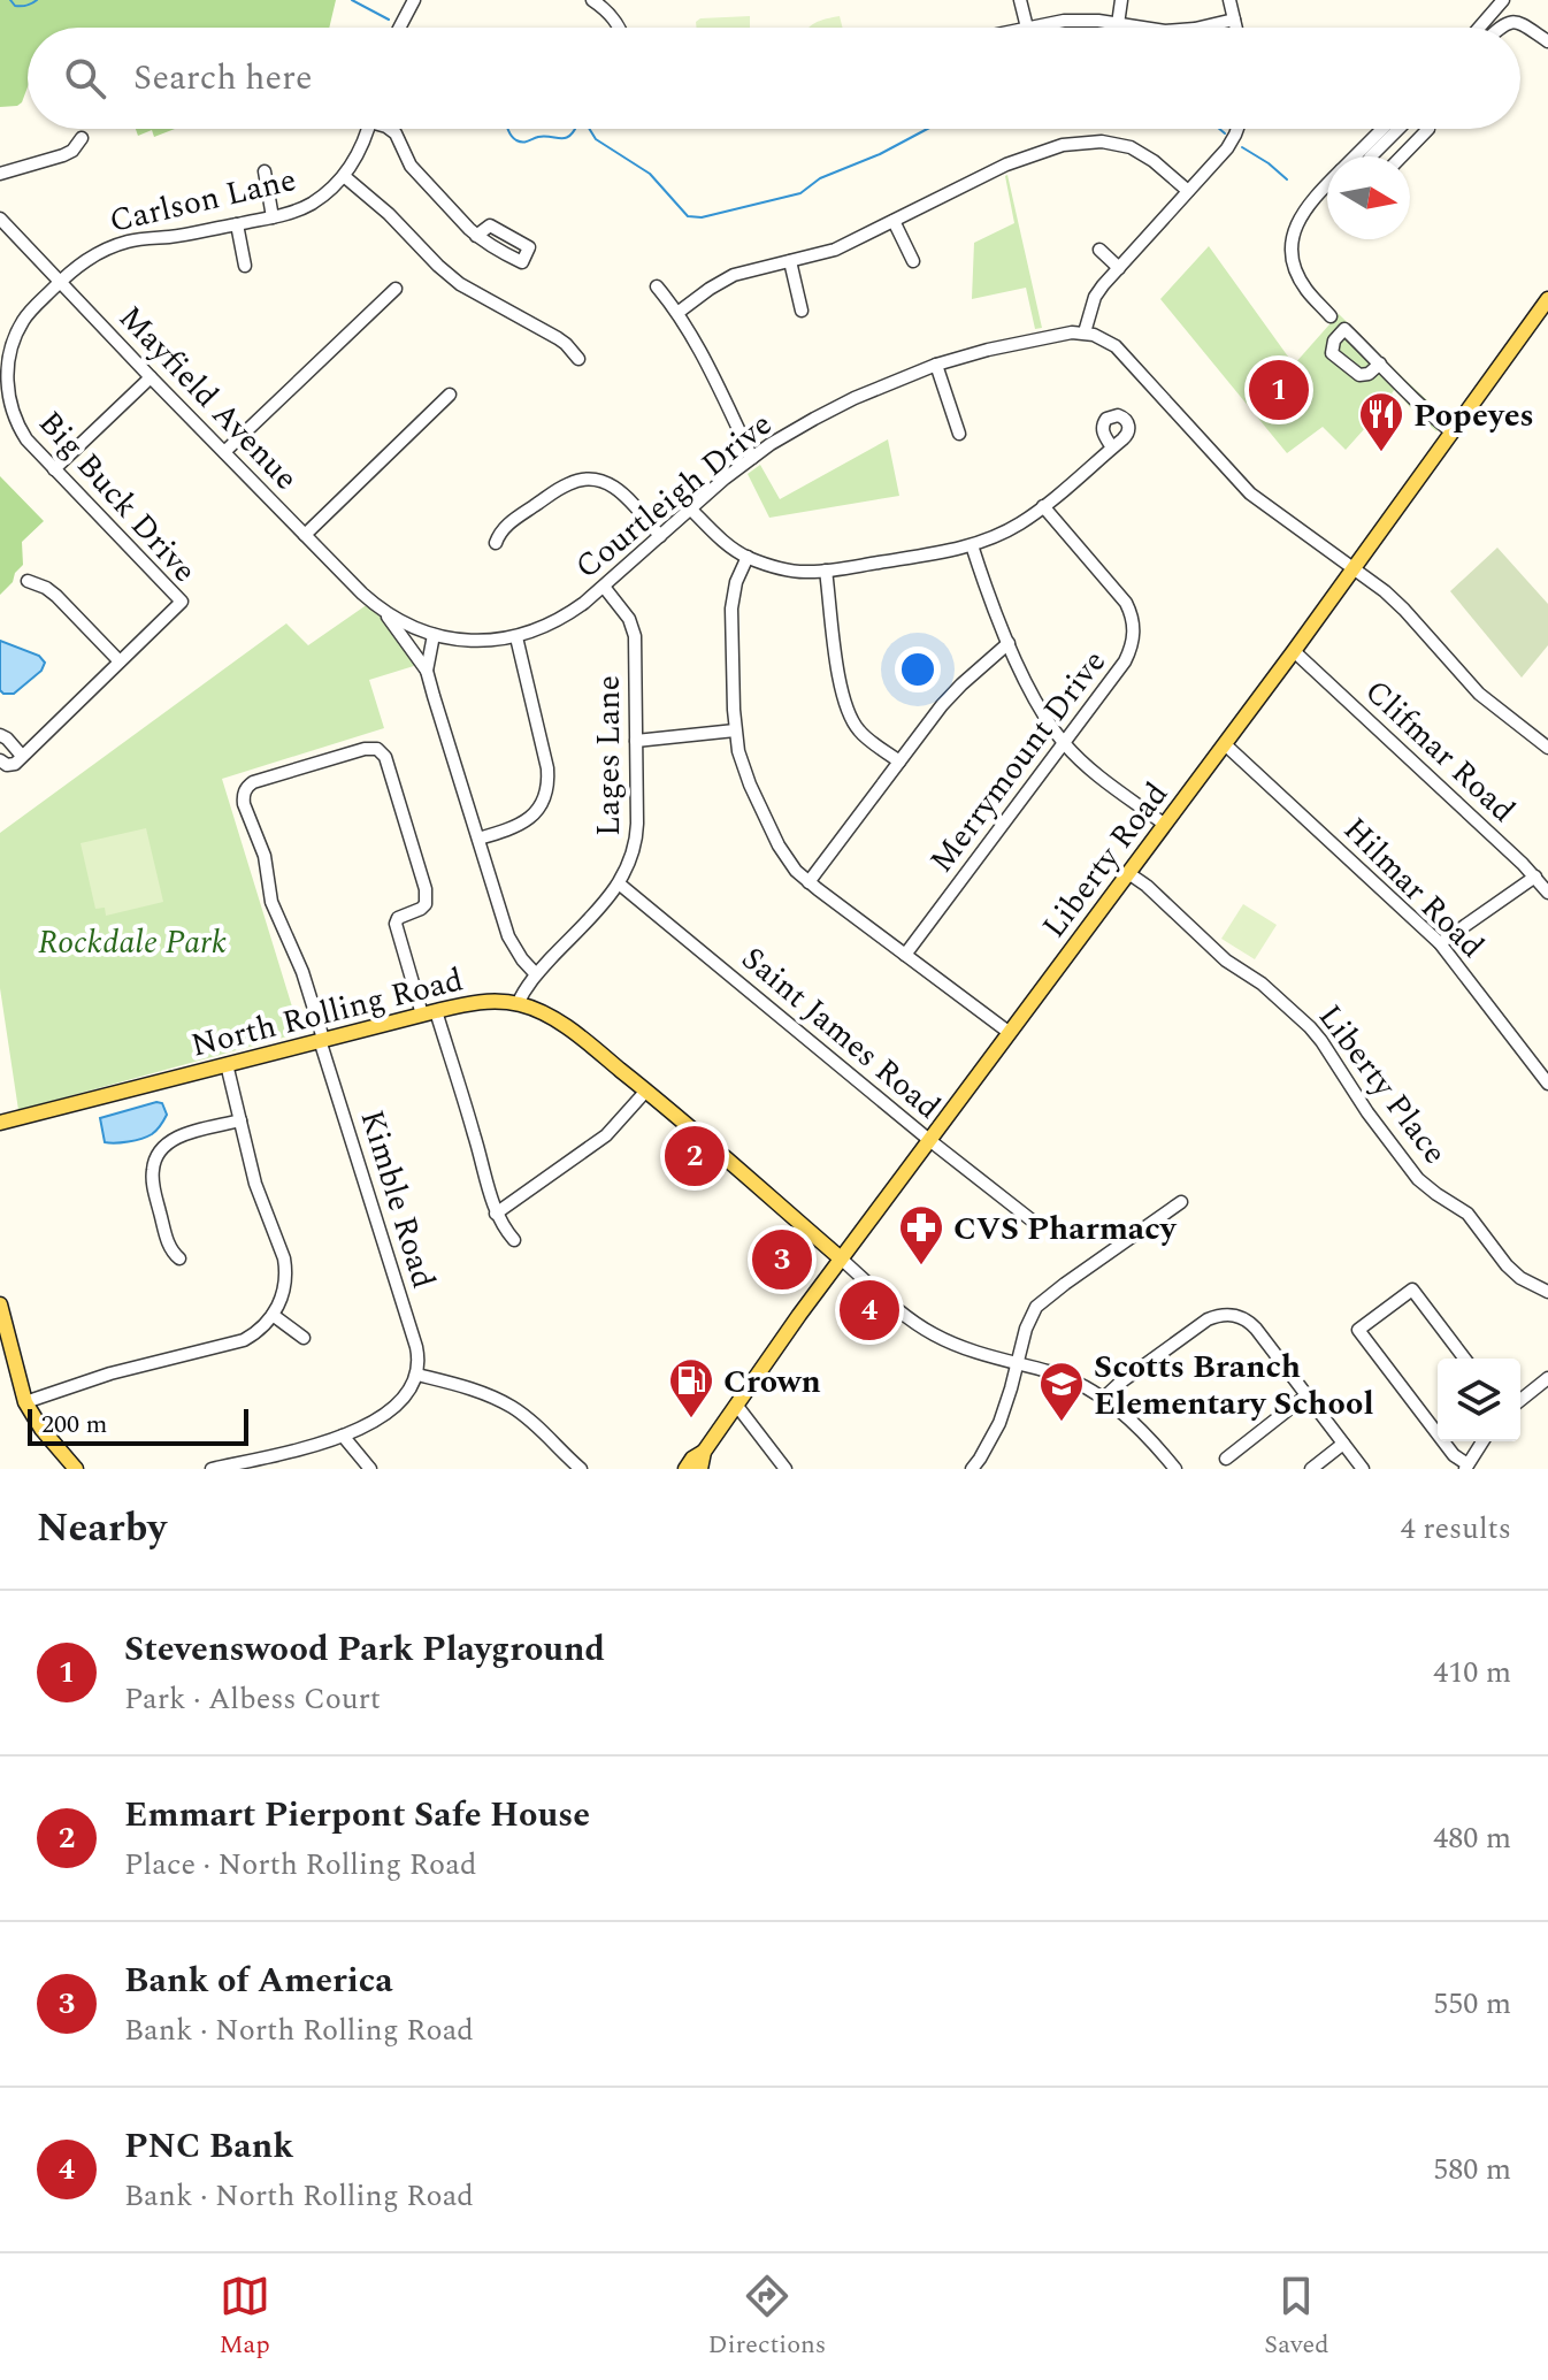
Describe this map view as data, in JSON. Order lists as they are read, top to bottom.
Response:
{
  "streets": {
    "main road": ["Liberty Road", "North Rolling Road"],
    "street": [
      "Carlson Lane",
      "Mayfield Avenue",
      "Courtleigh Drive",
      "Big Buck Drive",
      "Clifmar Road",
      "Lages Lane",
      "Merrymount Drive",
      "Hilmar Road",
      "Saint James Road",
      "Liberty Place",
      "Kimble Road"
    ]
  },
  "crossings": [
    ["Carlson Lane", "Mayfield Avenue"],
    ["Carlson Lane", "Big Buck Drive"],
    ["Mayfield Avenue", "Courtleigh Drive"],
    ["Mayfield Avenue", "Big Buck Drive"],
    ["Mayfield Avenue", "Lages Lane"],
    ["Courtleigh Drive", "Lages Lane"],
    ["Clifmar Road", "Liberty Road"],
    ["Lages Lane", "North Rolling Road"],
    ["Lages Lane", "Saint James Road"],
    ["Liberty Road", "Hilmar Road"],
    ["Liberty Road", "North Rolling Road"],
    ["Liberty Road", "Saint James Road"],
    ["Liberty Road", "Liberty Place"],
    ["North Rolling Road", "Kimble Road"]
  ],
  "parks": ["Rockdale Park"],
  "places": {
    "restaurant": ["Popeyes"],
    "pharmacy": ["CVS Pharmacy"],
    "fuel station": ["Crown"],
    "school or university": ["Scotts Branch Elementary School"]
  },
  "scale_bar": "200 m",
  "north": "right",
  "page": {
    "search": "Search here",
    "pins": [
      "1",
      "2",
      "3",
      "4"
    ],
    "scale": "200 m",
    "heading": ["Nearby", "4 results"],
    "list": [
      {
        "mark": "1",
        "name": "Stevenswood Park Playground",
        "note": "Park · Albess Court",
        "value": "410 m"
      },
      {
        "mark": "2",
        "name": "Emmart Pierpont Safe House",
        "note": "Place · North Rolling Road",
        "value": "480 m"
      },
      {
        "mark": "3",
        "name": "Bank of America",
        "note": "Bank · North Rolling Road",
        "value": "550 m"
      },
      {
        "mark": "4",
        "name": "PNC Bank",
        "note": "Bank · North Rolling Road",
        "value": "580 m"
      }
    ],
    "nav": ["Map", "Directions", "Saved"]
  }
}
